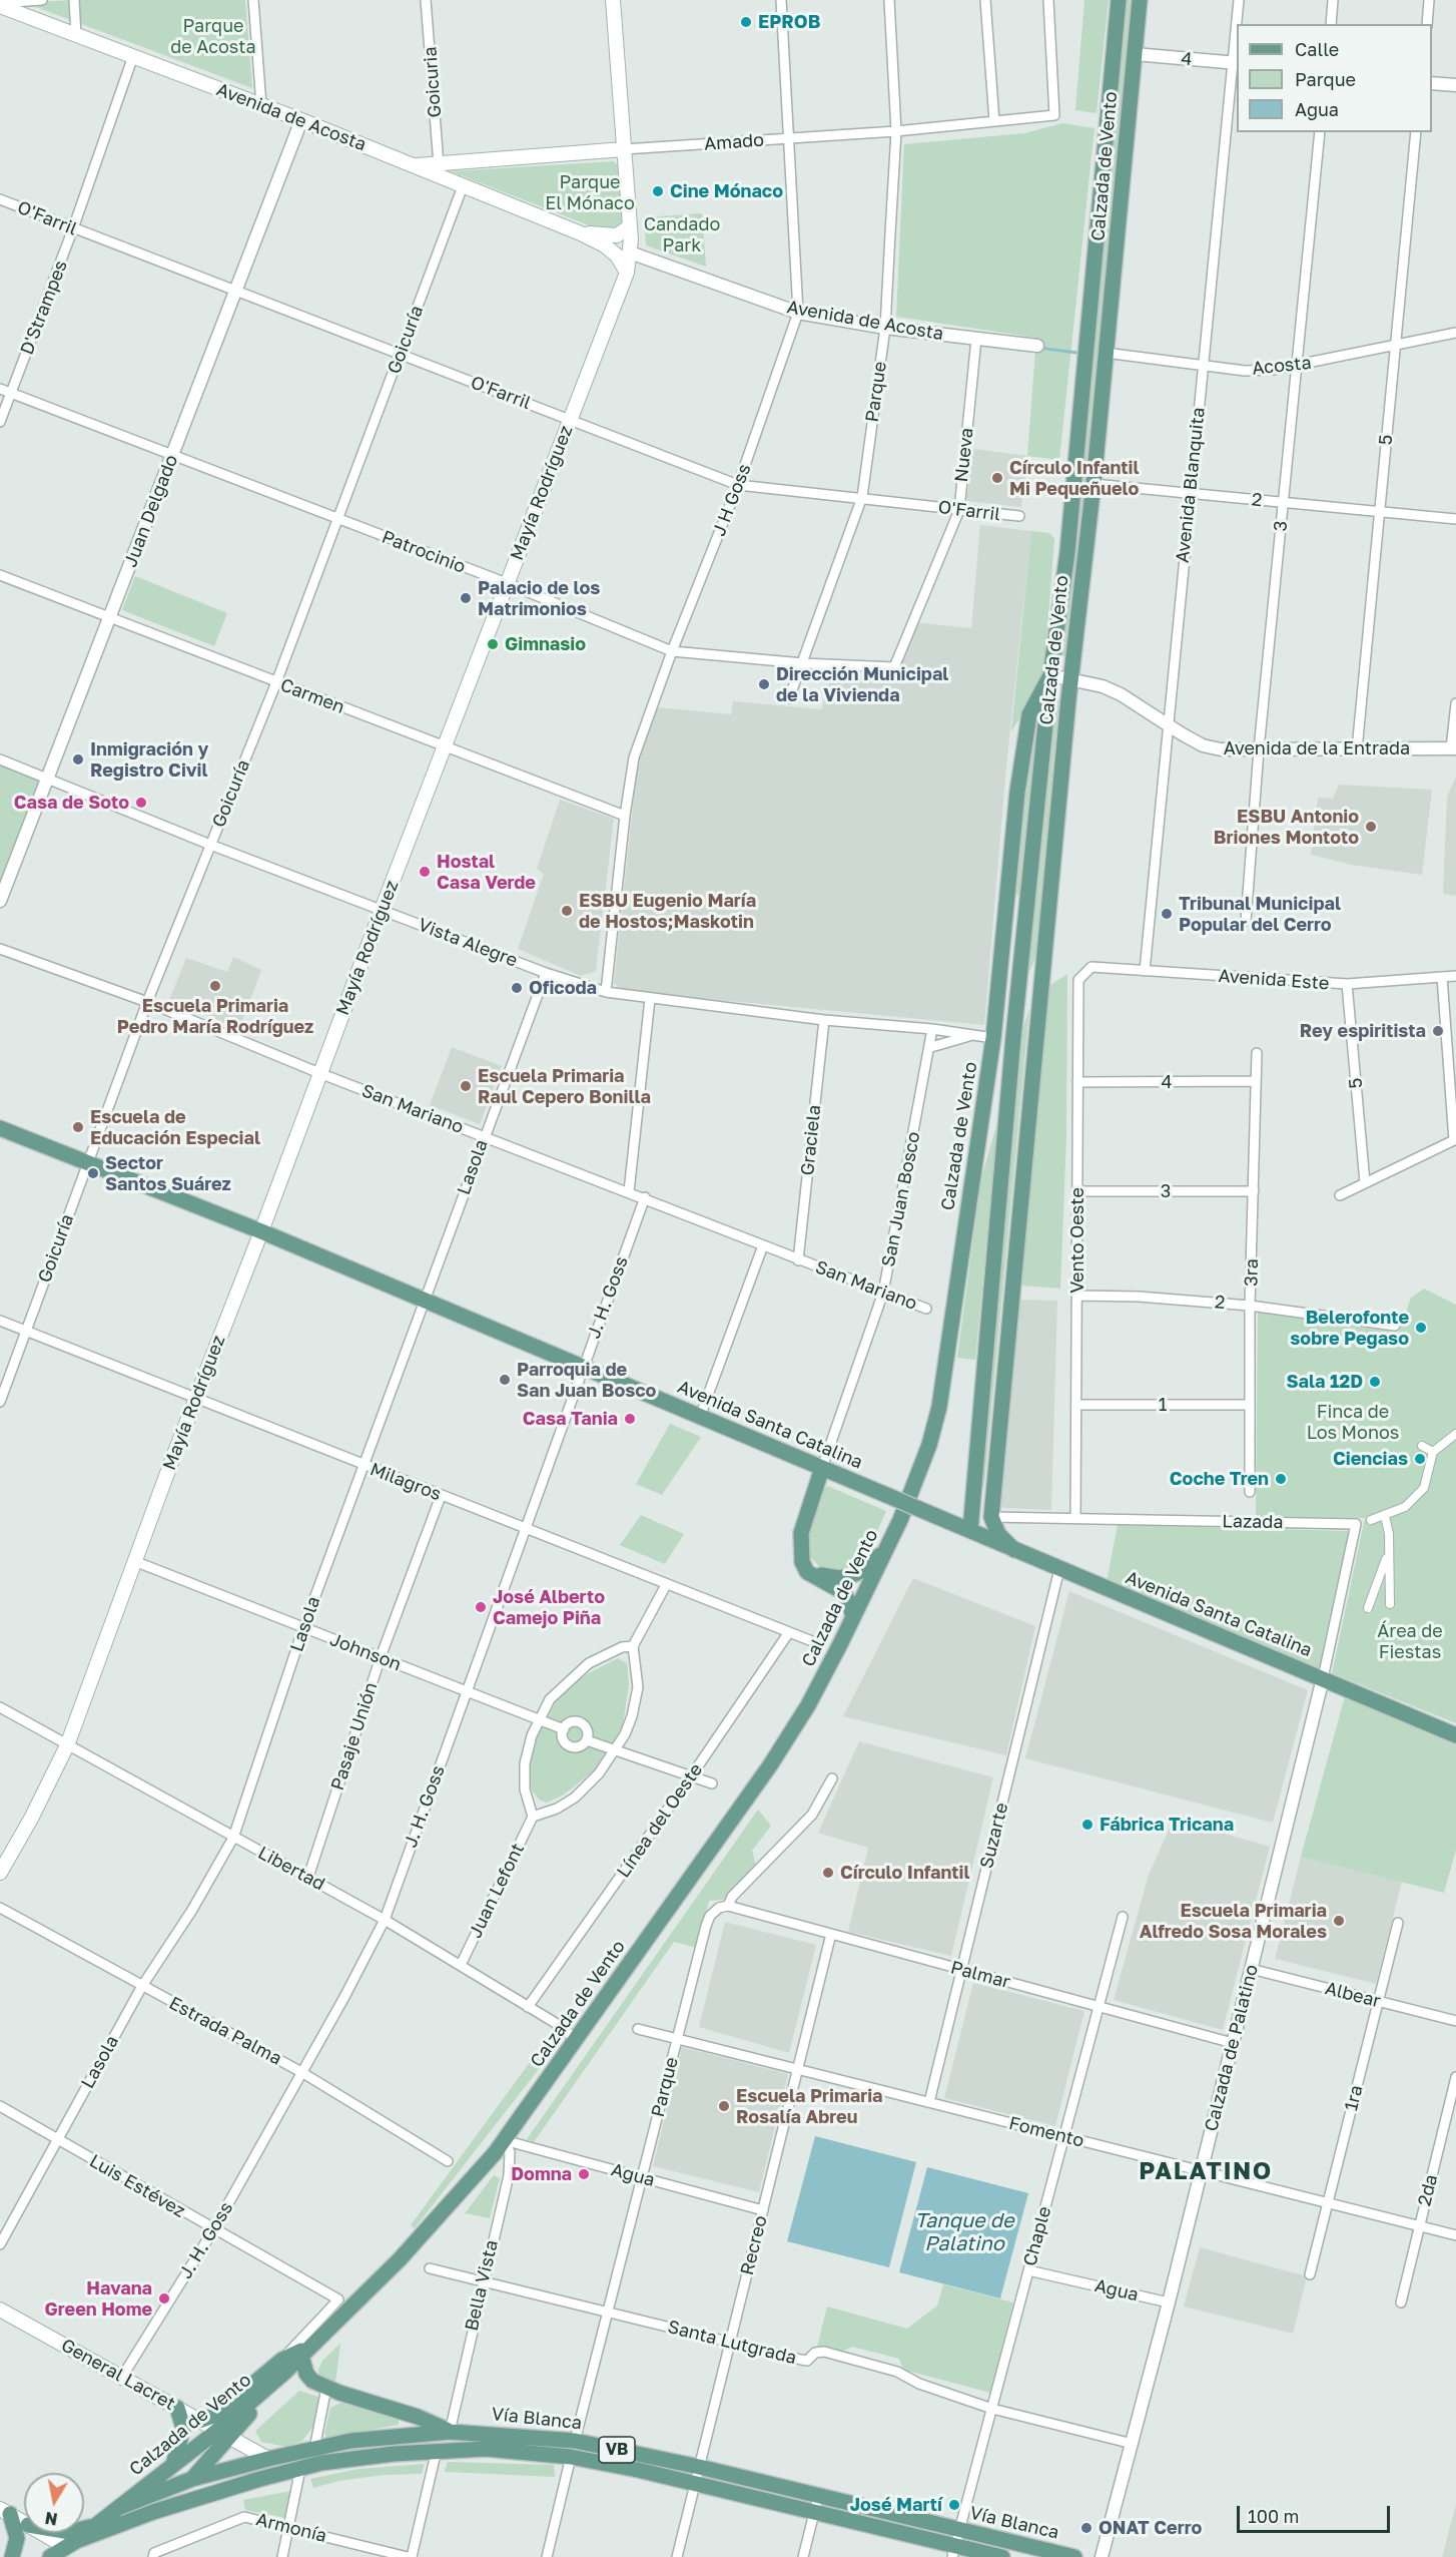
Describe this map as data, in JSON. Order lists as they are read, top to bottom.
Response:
{
  "streets": {
    "main road": [
      "Avenida de Acosta",
      "Amado",
      "Calzada de Vento",
      "Mayía Rodríguez",
      "Avenida Santa Catalina",
      "General Lacret",
      "Vía Blanca",
      "VB"
    ],
    "street": [
      "4",
      "Goicuria",
      "O'Farril",
      "D'Strampes",
      "Goicuría",
      "Acosta",
      "Parque",
      "5",
      "Nueva",
      "Avenida Blanquita",
      "J H Goss",
      "2",
      "Juan Delgado",
      "3",
      "Patrocinio",
      "Carmen",
      "Avenida de la Entrada",
      "Vista Alegre",
      "Avenida Este",
      "San Mariano",
      "Graciela",
      "Lasola",
      "San Juan Bosco",
      "Vento Oeste",
      "3ra",
      "J. H. Goss",
      "1",
      "Milagros",
      "Lazada",
      "Johnson",
      "Pasaje Unión",
      "Línea del Oeste",
      "Suzarte",
      "Libertad",
      "Juan Lefont",
      "Palmar",
      "Albear",
      "Estrada Palma",
      "Calzada de Palatino",
      "1ra",
      "Fomento",
      "Agua",
      "Luis Estévez",
      "2da",
      "Chaple",
      "Recreo",
      "Bella Vista",
      "Santa Lutgrada",
      "Armonía"
    ]
  },
  "crossings": [
    ["4", "Calzada de Vento"],
    ["4", "Avenida Blanquita"],
    ["4", "Vento Oeste"],
    ["4", "3ra"],
    ["Goicuria", "Amado"],
    ["Avenida de Acosta", "Amado"],
    ["Avenida de Acosta", "D'Strampes"],
    ["Avenida de Acosta", "Goicuría"],
    ["Avenida de Acosta", "Parque"],
    ["Avenida de Acosta", "Nueva"],
    ["Avenida de Acosta", "Mayía Rodríguez"],
    ["Avenida de Acosta", "J H Goss"],
    ["Avenida de Acosta", "Juan Delgado"],
    ["Amado", "Parque"],
    ["Amado", "Mayía Rodríguez"],
    ["Amado", "J H Goss"],
    ["Calzada de Vento", "Acosta"],
    ["Calzada de Vento", "2"],
    ["Calzada de Vento", "Avenida de la Entrada"],
    ["Calzada de Vento", "Vista Alegre"],
    ["Calzada de Vento", "Avenida Santa Catalina"],
    ["Calzada de Vento", "Lazada"],
    ["Calzada de Vento", "Libertad"],
    ["Calzada de Vento", "Agua"],
    ["Calzada de Vento", "Luis Estévez"],
    ["Calzada de Vento", "Bella Vista"],
    ["Calzada de Vento", "General Lacret"],
    ["Calzada de Vento", "Vía Blanca"],
    ["O'Farril", "D'Strampes"],
    ["O'Farril", "Goicuría"],
    ["O'Farril", "Parque"],
    ["O'Farril", "Nueva"],
    ["O'Farril", "Mayía Rodríguez"],
    ["O'Farril", "J H Goss"],
    ["O'Farril", "Juan Delgado"],
    ["D'Strampes", "Patrocinio"],
    ["Goicuría", "Patrocinio"],
    ["Goicuría", "Carmen"],
    ["Goicuría", "Vista Alegre"],
    ["Goicuría", "San Mariano"],
    ["Goicuría", "Avenida Santa Catalina"],
    ["Goicuría", "Milagros"],
    ["Acosta", "5"],
    ["Acosta", "Avenida Blanquita"],
    ["Acosta", "3"],
    ["Parque", "Patrocinio"],
    ["Parque", "Palmar"],
    ["Parque", "Fomento"],
    ["Parque", "Agua"],
    ["Parque", "Santa Lutgrada"],
    ["Parque", "Vía Blanca"],
    ["5", "2"],
    ["5", "Avenida de la Entrada"],
    ["5", "Avenida Este"],
    ["Nueva", "Patrocinio"],
    ["Avenida Blanquita", "2"],
    ["Avenida Blanquita", "Avenida de la Entrada"],
    ["Avenida Blanquita", "Avenida Este"],
    ["Mayía Rodríguez", "Patrocinio"],
    ["Mayía Rodríguez", "Carmen"],
    ["Mayía Rodríguez", "Vista Alegre"],
    ["Mayía Rodríguez", "San Mariano"],
    ["Mayía Rodríguez", "Avenida Santa Catalina"],
    ["Mayía Rodríguez", "Milagros"],
    ["Mayía Rodríguez", "Johnson"],
    ["Mayía Rodríguez", "Libertad"],
    ["J H Goss", "Patrocinio"],
    ["J H Goss", "Carmen"],
    ["J H Goss", "Vista Alegre"],
    ["2", "3"],
    ["2", "Vento Oeste"],
    ["2", "3ra"],
    ["Juan Delgado", "Patrocinio"],
    ["Juan Delgado", "Carmen"],
    ["Juan Delgado", "Vista Alegre"],
    ["3", "Avenida de la Entrada"],
    ["3", "Vento Oeste"],
    ["3", "3ra"],
    ["Vista Alegre", "Graciela"],
    ["Vista Alegre", "Lasola"],
    ["Vista Alegre", "San Juan Bosco"],
    ["Avenida Este", "Vento Oeste"],
    ["San Mariano", "Graciela"],
    ["San Mariano", "Lasola"],
    ["San Mariano", "San Juan Bosco"],
    ["San Mariano", "J. H. Goss"],
    ["Lasola", "Avenida Santa Catalina"],
    ["Lasola", "Milagros"],
    ["Lasola", "Johnson"],
    ["Lasola", "Libertad"],
    ["Lasola", "Estrada Palma"],
    ["Lasola", "Luis Estévez"],
    ["San Juan Bosco", "Avenida Santa Catalina"],
    ["Vento Oeste", "1"],
    ["Vento Oeste", "Lazada"],
    ["3ra", "1"],
    ["J. H. Goss", "Avenida Santa Catalina"],
    ["J. H. Goss", "Milagros"],
    ["J. H. Goss", "Johnson"],
    ["J. H. Goss", "Libertad"],
    ["J. H. Goss", "Estrada Palma"],
    ["J. H. Goss", "Luis Estévez"],
    ["J. H. Goss", "General Lacret"],
    ["Avenida Santa Catalina", "Lazada"],
    ["Avenida Santa Catalina", "Suzarte"],
    ["Avenida Santa Catalina", "Calzada de Palatino"],
    ["Milagros", "Pasaje Unión"],
    ["Milagros", "Línea del Oeste"],
    ["Lazada", "Calzada de Palatino"],
    ["Johnson", "Pasaje Unión"],
    ["Johnson", "Línea del Oeste"],
    ["Pasaje Unión", "Libertad"],
    ["Línea del Oeste", "Libertad"],
    ["Suzarte", "Palmar"],
    ["Suzarte", "Fomento"],
    ["Libertad", "Juan Lefont"],
    ["Palmar", "Calzada de Palatino"],
    ["Palmar", "Chaple"],
    ["Palmar", "Recreo"],
    ["Albear", "Calzada de Palatino"],
    ["Albear", "1ra"],
    ["Calzada de Palatino", "Fomento"],
    ["Calzada de Palatino", "Agua"],
    ["Calzada de Palatino", "Santa Lutgrada"],
    ["1ra", "Fomento"],
    ["Fomento", "2da"],
    ["Fomento", "Chaple"],
    ["Fomento", "Recreo"],
    ["Agua", "Chaple"],
    ["Agua", "Recreo"],
    ["Agua", "Bella Vista"],
    ["Chaple", "Santa Lutgrada"],
    ["Chaple", "Vía Blanca"],
    ["Recreo", "Santa Lutgrada"],
    ["Recreo", "Vía Blanca"],
    ["Bella Vista", "Santa Lutgrada"],
    ["Bella Vista", "Vía Blanca"],
    ["General Lacret", "Vía Blanca"]
  ],
  "districts": ["PALATINO"],
  "water": ["Tanque de Palatino"],
  "parks": [
    "Parque de Acosta",
    "Parque El Mónaco",
    "Candado Park",
    "Finca de Los Monos",
    "Área de Fiestas"
  ],
  "places": [
    "EPROB",
    "Cine Mónaco",
    "Círculo Infantil Mi Pequeñuelo",
    "Palacio de los Matrimonios",
    "Gimnasio",
    "Dirección Municipal de la Vivienda",
    "Inmigración y Registro Civil",
    "Casa de Soto",
    "ESBU Antonio Briones Montoto",
    "Hostal Casa Verde",
    "ESBU Eugenio María de Hostos;Maskotin",
    "Tribunal Municipal Popular del Cerro",
    "Escuela Primaria Pedro María Rodríguez",
    "Oficoda",
    "Rey espiritista",
    "Escuela Primaria Raul Cepero Bonilla",
    "Escuela de Educación Especial",
    "Sector Santos Suárez",
    "Belerofonte sobre Pegaso",
    "Parroquia de San Juan Bosco",
    "Sala 12D",
    "Casa Tania",
    "Ciencias",
    "Coche Tren",
    "José Alberto Camejo Piña",
    "Fábrica Tricana",
    "Círculo Infantil",
    "Escuela Primaria Alfredo Sosa Morales",
    "Escuela Primaria Rosalía Abreu",
    "Domna",
    "Havana Green Home",
    "José Martí",
    "ONAT Cerro"
  ],
  "legend": ["Calle", "Parque", "Agua"],
  "scale_bar": "100 m",
  "north": "bottom"
}
